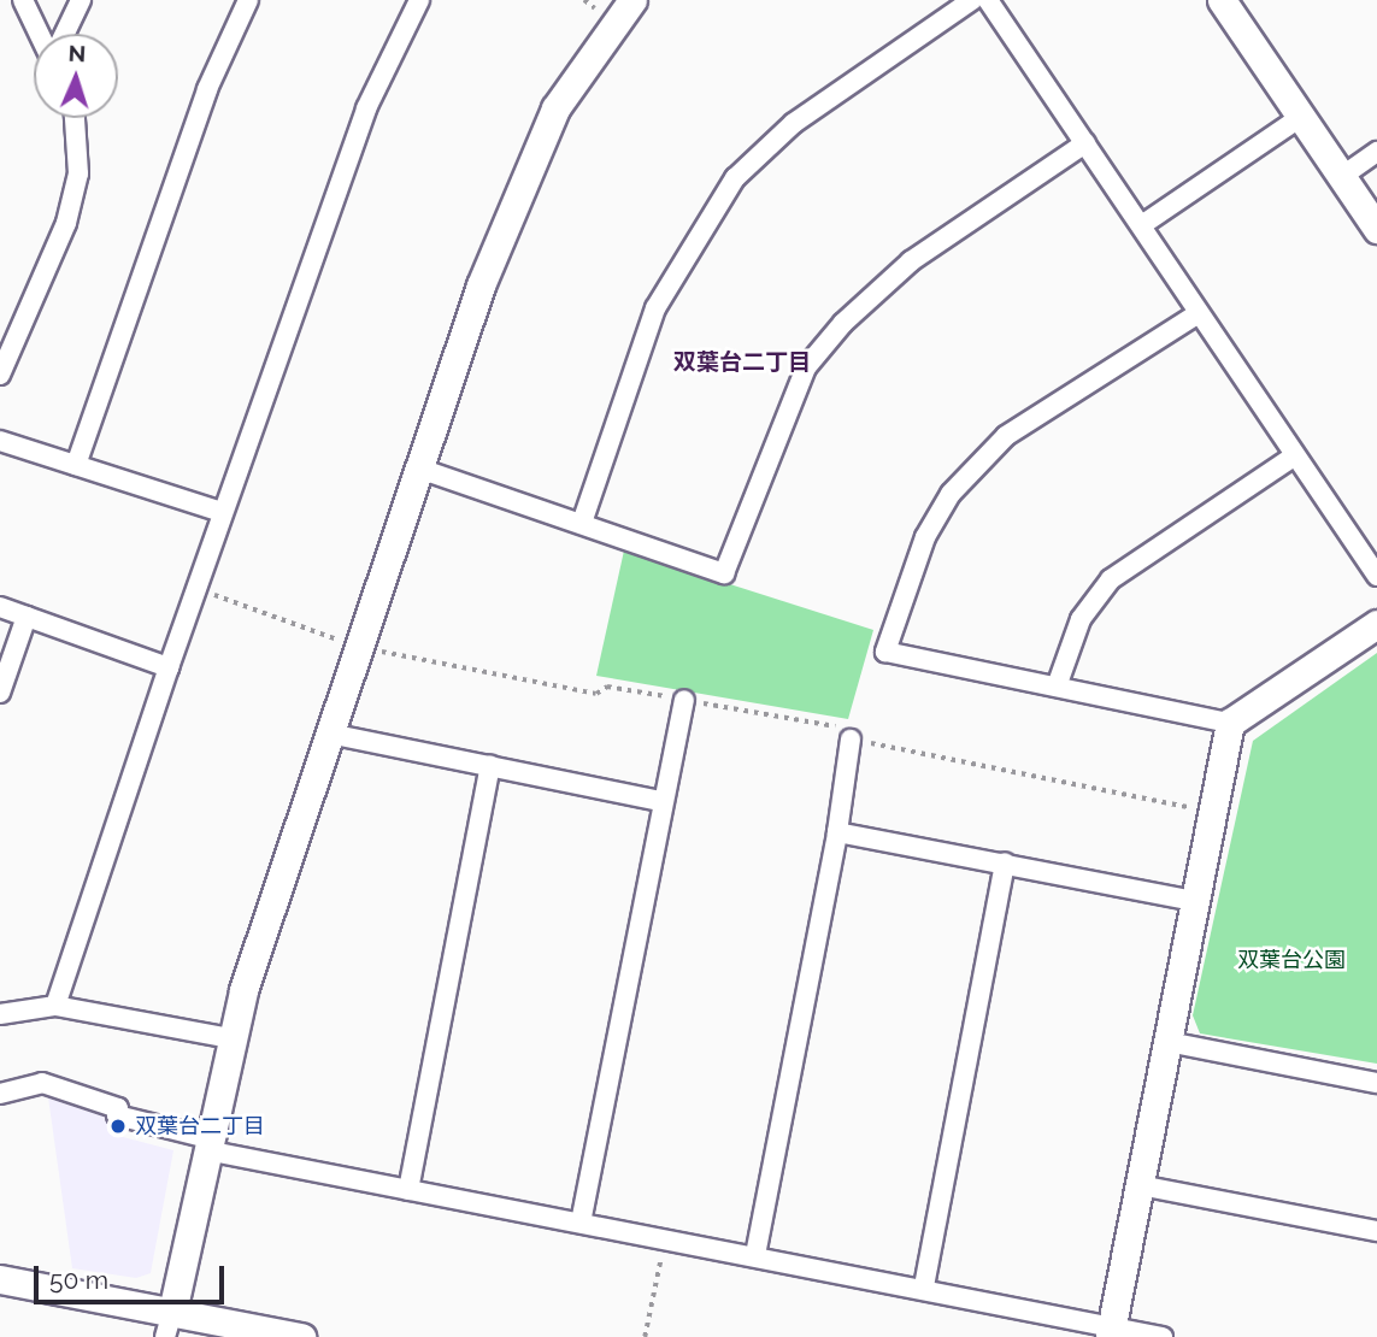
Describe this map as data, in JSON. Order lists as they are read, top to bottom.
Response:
{
  "districts": ["双葉台二丁目"],
  "parks": ["双葉台公園"],
  "places": ["双葉台二丁目"],
  "scale_bar": "50 m",
  "north": "top"
}
